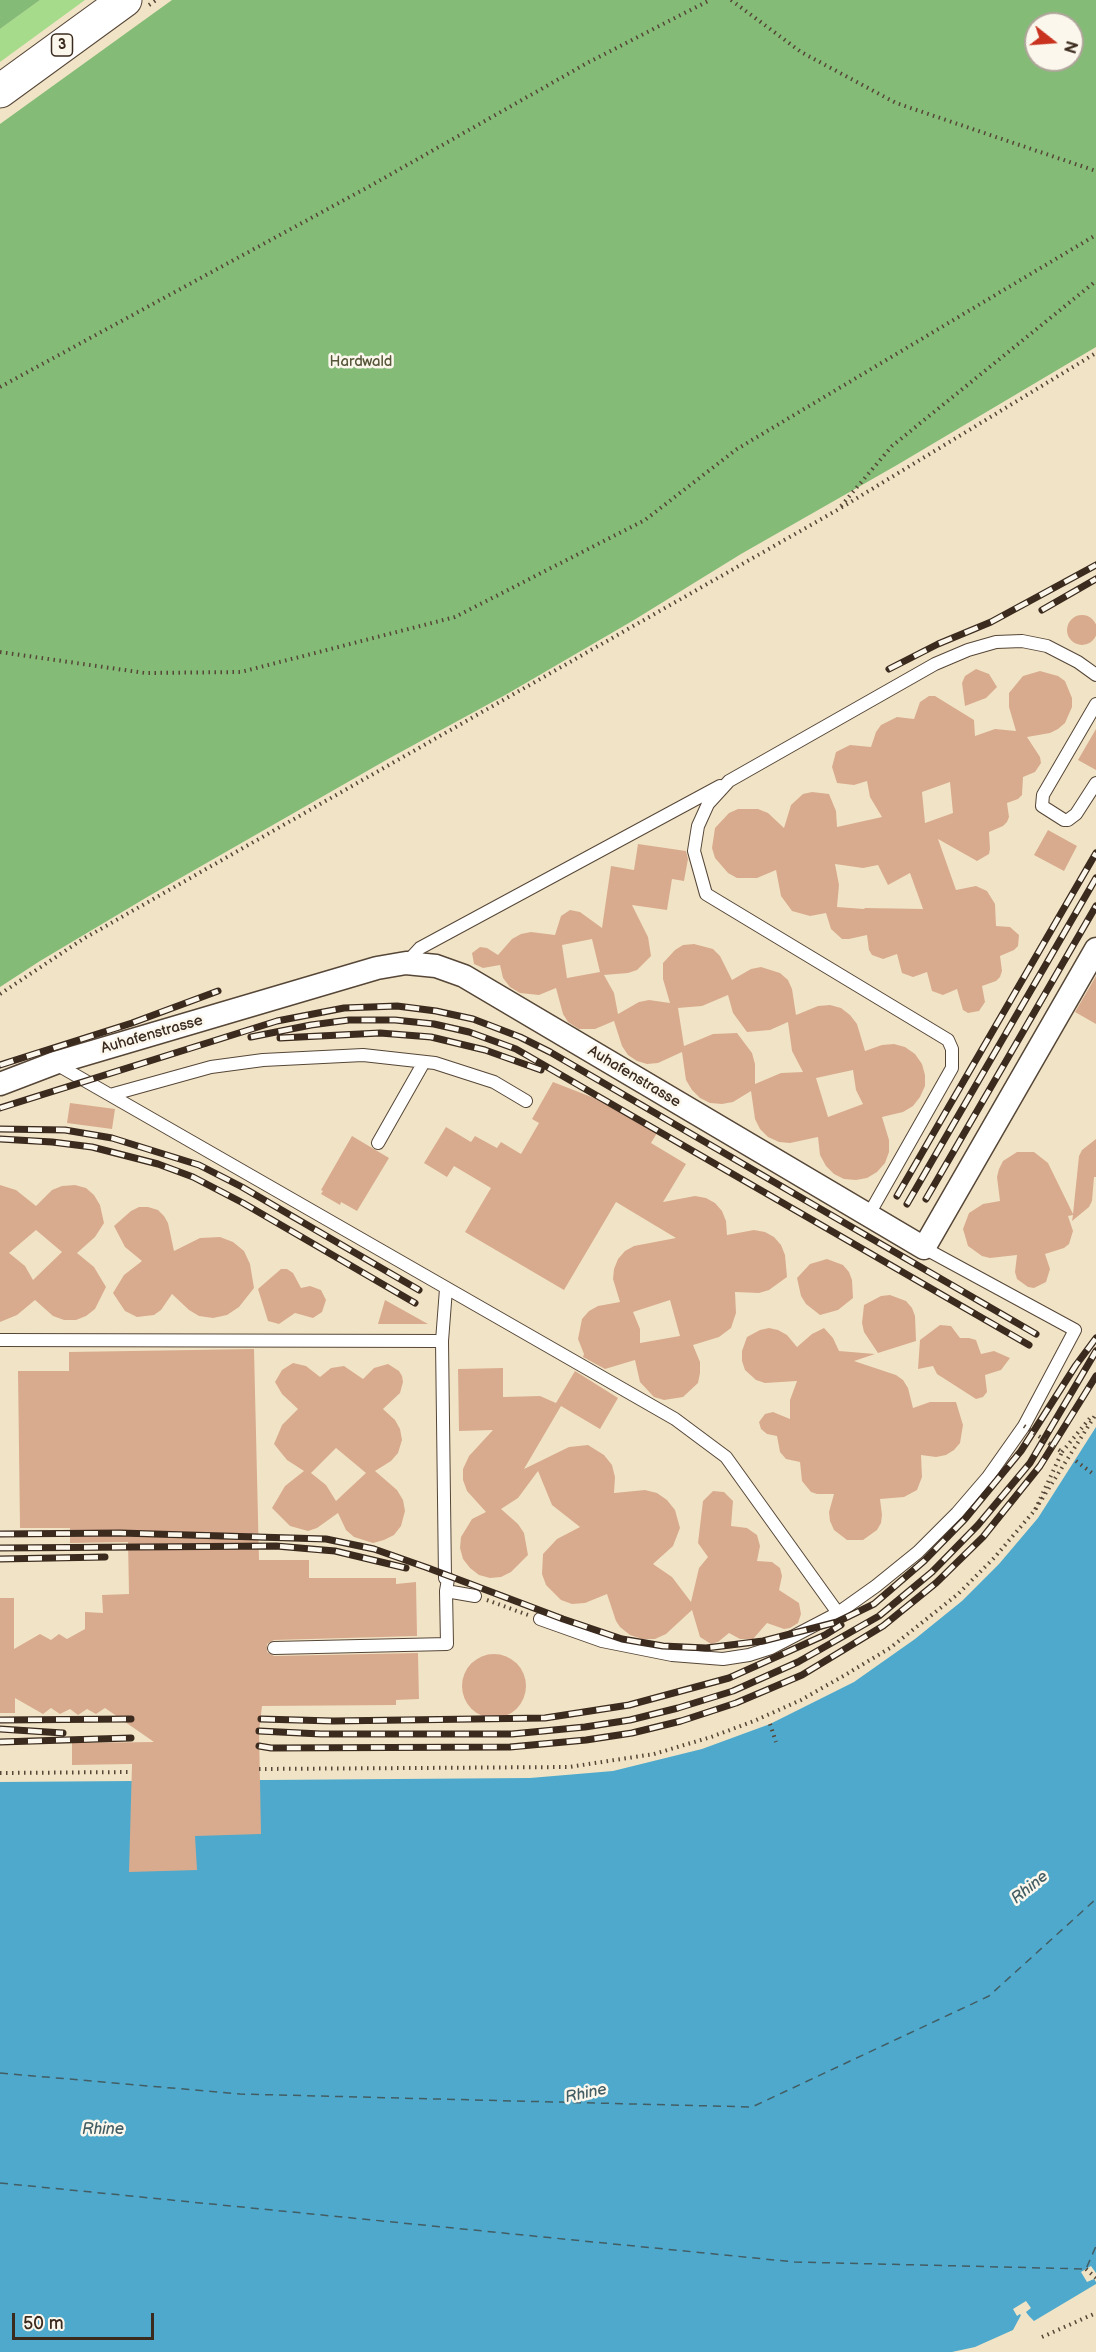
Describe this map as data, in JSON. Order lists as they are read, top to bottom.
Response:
{
  "streets": {
    "main road": ["3"],
    "street": ["Auhafenstrasse"]
  },
  "water": ["Rhine"],
  "parks": ["Hardwald"],
  "scale_bar": "50 m",
  "north": "right"
}
